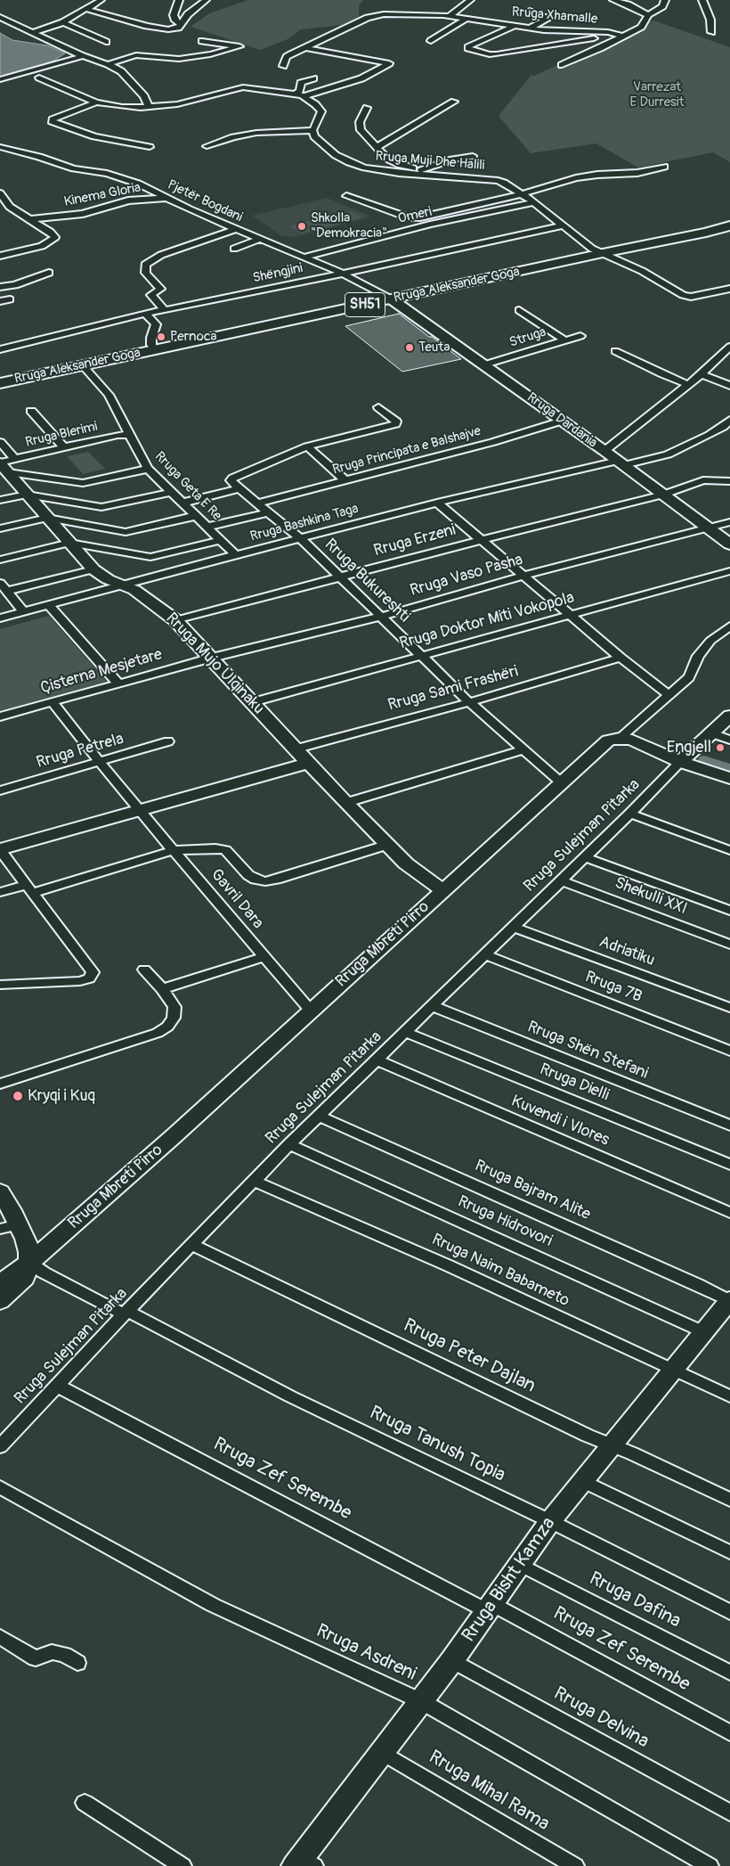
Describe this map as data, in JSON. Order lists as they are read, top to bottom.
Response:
{
  "streets": {
    "main road": ["Rruga Aleksander Goga", "SH51"],
    "street": [
      "Rruga Xhamalle",
      "Rruga Muji Dhe Halili",
      "Kinema Gloria",
      "Pjetër Bogdani",
      "Omeri",
      "Shëngjini",
      "Struga",
      "Rruga Dardania",
      "Rruga Blerimi",
      "Rruga Principata e Balshajve",
      "Rruga Geta E Re",
      "Rruga Bashkina Taga",
      "Rruga Erzeni",
      "Rruga Vaso Pasha",
      "Rruga Bukureshti",
      "Rruga Doktor Miti Vokopola",
      "Rruga Mujo Ulqinaku",
      "Çisterna Mesjetare",
      "Rruga Sami Frashëri",
      "Rruga Petrela",
      "Rruga Sulejman Pitarka",
      "Shekulli XXI",
      "Gavril Dara",
      "Rruga Mbreti Pirro",
      "Adriatiku",
      "Rruga 7B",
      "Rruga Shën Stefani",
      "Rruga Dielli",
      "Kuvendi i Vlores",
      "Rruga Bajram Alite",
      "Rruga Hidrovori",
      "Rruga Naim Babameto",
      "Rruga Peter Dajlan",
      "Rruga Tanush Topia",
      "Rruga Zef Serembe",
      "Rruga Bisht Kamza",
      "Rruga Dafina",
      "Rruga Asdreni",
      "Rruga Delvina",
      "Rruga Mihal Rama"
    ]
  },
  "crossings": [
    ["Rruga Muji Dhe Halili", "Omeri"],
    ["Rruga Muji Dhe Halili", "Shëngjini"],
    ["Rruga Muji Dhe Halili", "Rruga Aleksander Goga"],
    ["Kinema Gloria", "Pjetër Bogdani"],
    ["Pjetër Bogdani", "Omeri"],
    ["Pjetër Bogdani", "Shëngjini"],
    ["Pjetër Bogdani", "Rruga Aleksander Goga"],
    ["Pjetër Bogdani", "Rruga Dardania"],
    ["Rruga Aleksander Goga", "Rruga Dardania"],
    ["Rruga Aleksander Goga", "Rruga Geta E Re"],
    ["Struga", "Rruga Dardania"],
    ["Rruga Dardania", "Rruga Principata e Balshajve"],
    ["Rruga Dardania", "Rruga Bashkina Taga"],
    ["Rruga Dardania", "Rruga Erzeni"],
    ["Rruga Dardania", "Rruga Vaso Pasha"],
    ["Rruga Blerimi", "Rruga Geta E Re"],
    ["Rruga Blerimi", "Rruga Mujo Ulqinaku"],
    ["Rruga Principata e Balshajve", "Rruga Bukureshti"],
    ["Rruga Geta E Re", "Rruga Bashkina Taga"],
    ["Rruga Bashkina Taga", "Rruga Bukureshti"],
    ["Rruga Bashkina Taga", "Rruga Mujo Ulqinaku"],
    ["Rruga Erzeni", "Rruga Bukureshti"],
    ["Rruga Erzeni", "Rruga Mujo Ulqinaku"],
    ["Rruga Vaso Pasha", "Rruga Bukureshti"],
    ["Rruga Vaso Pasha", "Rruga Mujo Ulqinaku"],
    ["Rruga Vaso Pasha", "Çisterna Mesjetare"],
    ["Rruga Bukureshti", "Rruga Doktor Miti Vokopola"],
    ["Rruga Bukureshti", "Rruga Sami Frashëri"],
    ["Rruga Bukureshti", "Rruga Mbreti Pirro"],
    ["Rruga Doktor Miti Vokopola", "Rruga Mujo Ulqinaku"],
    ["Rruga Mujo Ulqinaku", "Çisterna Mesjetare"],
    ["Rruga Mujo Ulqinaku", "Rruga Sami Frashëri"],
    ["Rruga Mujo Ulqinaku", "Rruga Mbreti Pirro"],
    ["Çisterna Mesjetare", "Gavril Dara"],
    ["Rruga Petrela", "Gavril Dara"],
    ["Rruga Sulejman Pitarka", "Shekulli XXI"],
    ["Rruga Sulejman Pitarka", "Adriatiku"],
    ["Rruga Sulejman Pitarka", "Rruga 7B"],
    ["Rruga Sulejman Pitarka", "Rruga Shën Stefani"],
    ["Rruga Sulejman Pitarka", "Rruga Dielli"],
    ["Rruga Sulejman Pitarka", "Kuvendi i Vlores"],
    ["Rruga Sulejman Pitarka", "Rruga Bajram Alite"],
    ["Rruga Sulejman Pitarka", "Rruga Hidrovori"],
    ["Rruga Sulejman Pitarka", "Rruga Naim Babameto"],
    ["Rruga Sulejman Pitarka", "Rruga Peter Dajlan"],
    ["Rruga Sulejman Pitarka", "Rruga Tanush Topia"],
    ["Rruga Sulejman Pitarka", "Rruga Zef Serembe"],
    ["Gavril Dara", "Rruga Mbreti Pirro"],
    ["Rruga Mbreti Pirro", "Rruga Tanush Topia"],
    ["Rruga Bajram Alite", "Rruga Bisht Kamza"],
    ["Rruga Hidrovori", "Rruga Bisht Kamza"],
    ["Rruga Naim Babameto", "Rruga Bisht Kamza"],
    ["Rruga Peter Dajlan", "Rruga Bisht Kamza"],
    ["Rruga Tanush Topia", "Rruga Bisht Kamza"],
    ["Rruga Zef Serembe", "Rruga Bisht Kamza"],
    ["Rruga Bisht Kamza", "Rruga Dafina"],
    ["Rruga Bisht Kamza", "Rruga Asdreni"],
    ["Rruga Bisht Kamza", "Rruga Delvina"],
    ["Rruga Bisht Kamza", "Rruga Mihal Rama"]
  ],
  "parks": ["Varrezat E Durresit"],
  "places": [
    "Shkolla \"Demokracia\"",
    "Pernoca",
    "Teuta",
    "Engjell",
    "Kryqi i Kuq"
  ]
}
